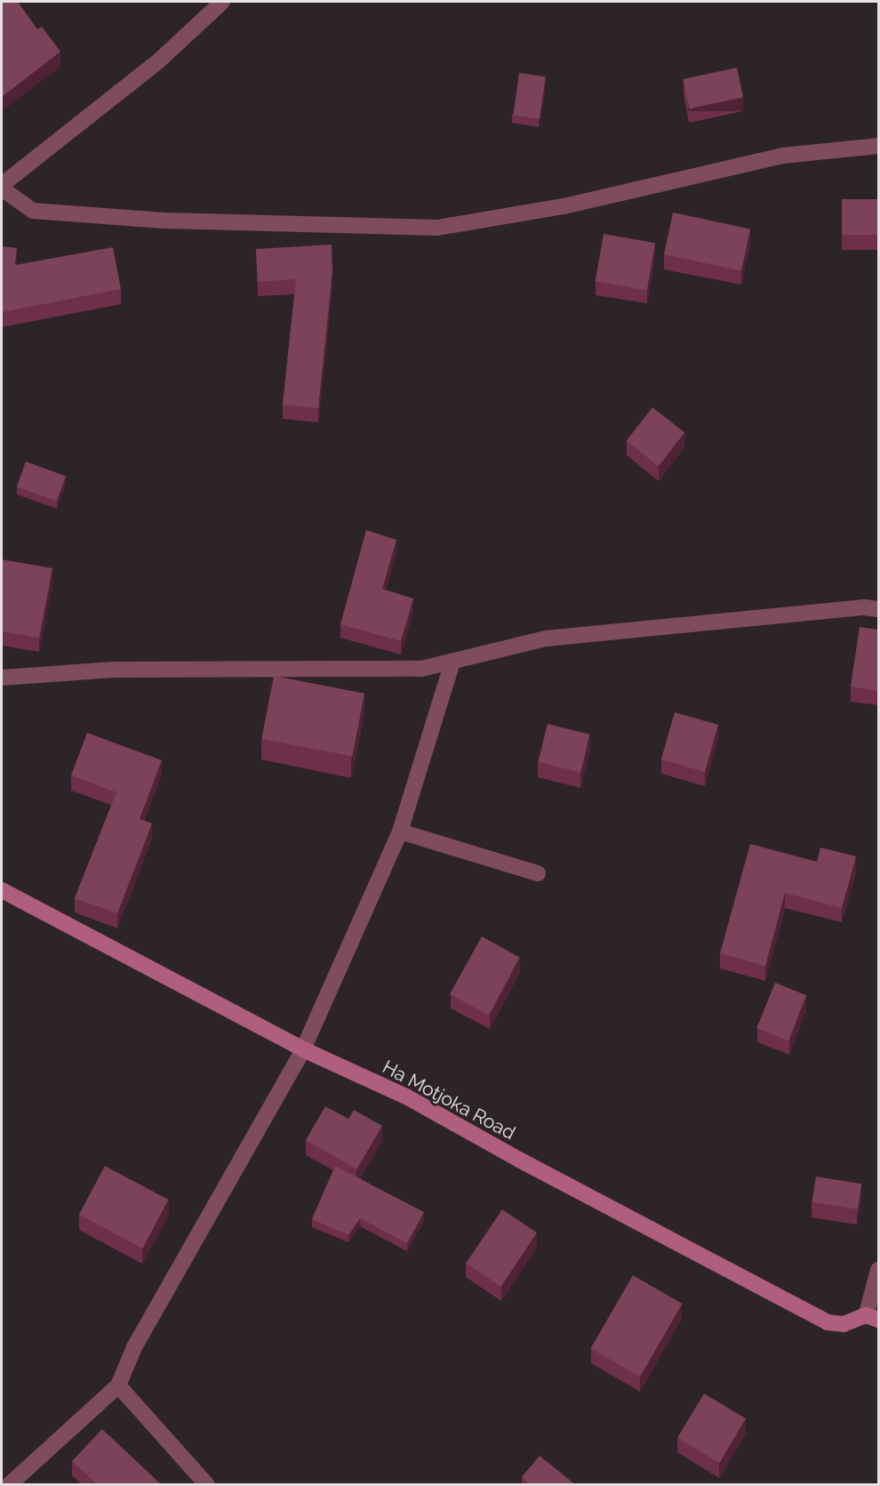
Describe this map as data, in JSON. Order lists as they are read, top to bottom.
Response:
{
  "streets": {
    "street": ["Ha Motjoka Road"]
  }
}
